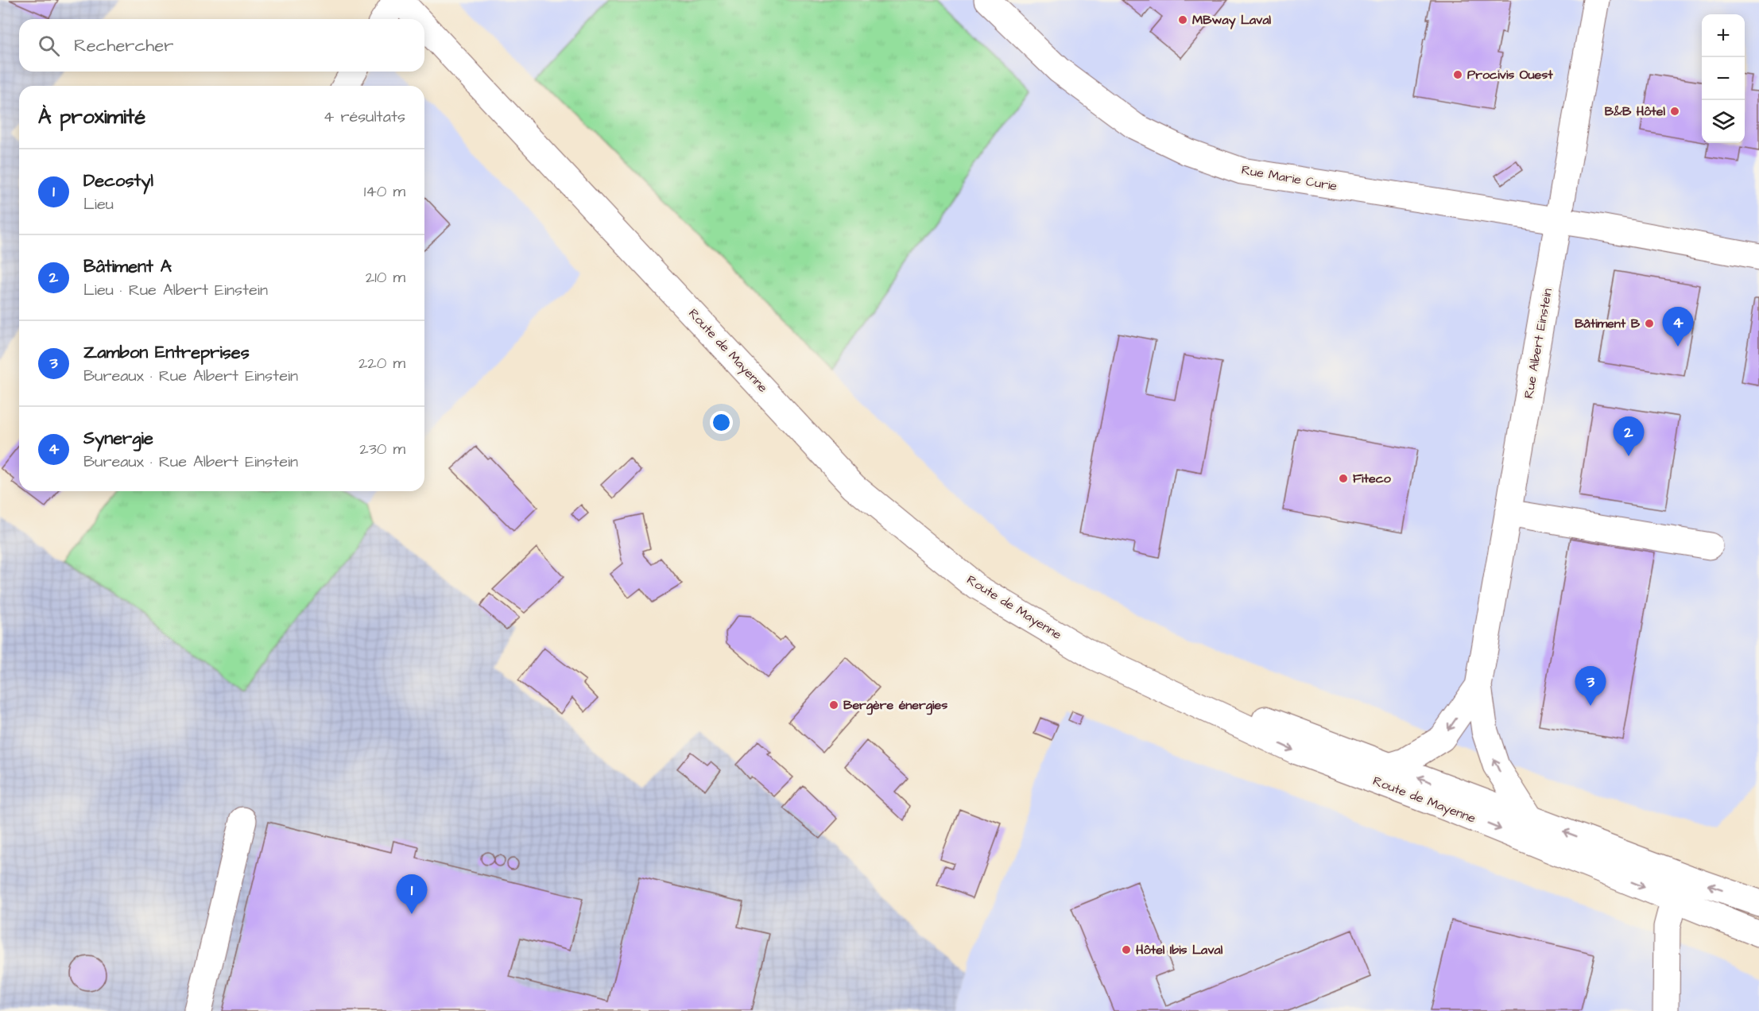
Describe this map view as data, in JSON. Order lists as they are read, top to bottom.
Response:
{
  "streets": {
    "main road": ["Rue Marie Curie", "Rue Albert Einstein", "Route de Mayenne"]
  },
  "crossings": [
    ["Rue Marie Curie", "Rue Albert Einstein"],
    ["Rue Albert Einstein", "Route de Mayenne"]
  ],
  "places": [
    "MBway Laval",
    "Procivis Ouest",
    "B&B Hôtel",
    "Bâtiment B",
    "Fiteco",
    "Bergère énergies",
    "Hôtel Ibis Laval"
  ],
  "page": {
    "map_buttons": ["+", "−"],
    "search": "Rechercher",
    "heading": ["À proximité", "4 résultats"],
    "list": [
      {
        "mark": "1",
        "name": "Decostyl",
        "note": "Lieu",
        "value": "140 m"
      },
      {
        "mark": "2",
        "name": "Bâtiment A",
        "note": "Lieu · Rue Albert Einstein",
        "value": "210 m"
      },
      {
        "mark": "3",
        "name": "Zambon Entreprises",
        "note": "Bureaux · Rue Albert Einstein",
        "value": "220 m"
      },
      {
        "mark": "4",
        "name": "Synergie",
        "note": "Bureaux · Rue Albert Einstein",
        "value": "230 m"
      }
    ],
    "pins": [
      "4",
      "2",
      "3",
      "1"
    ]
  }
}
